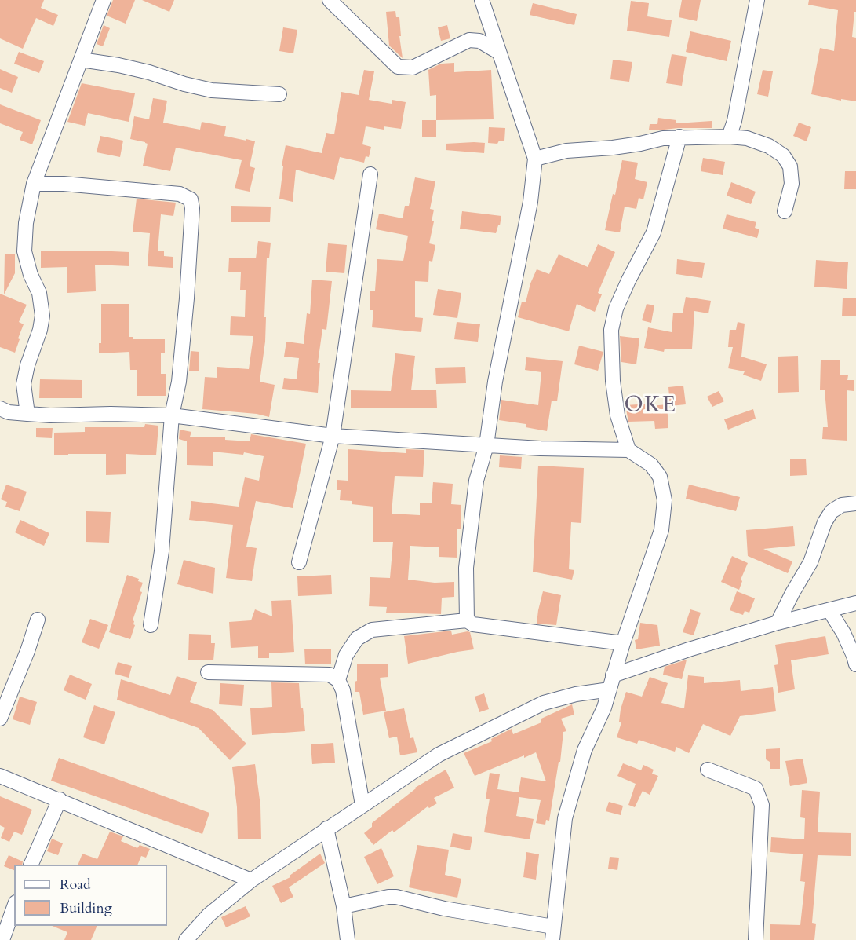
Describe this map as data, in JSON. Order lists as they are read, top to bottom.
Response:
{
  "districts": ["OKE"],
  "legend": ["Road", "Building"]
}
